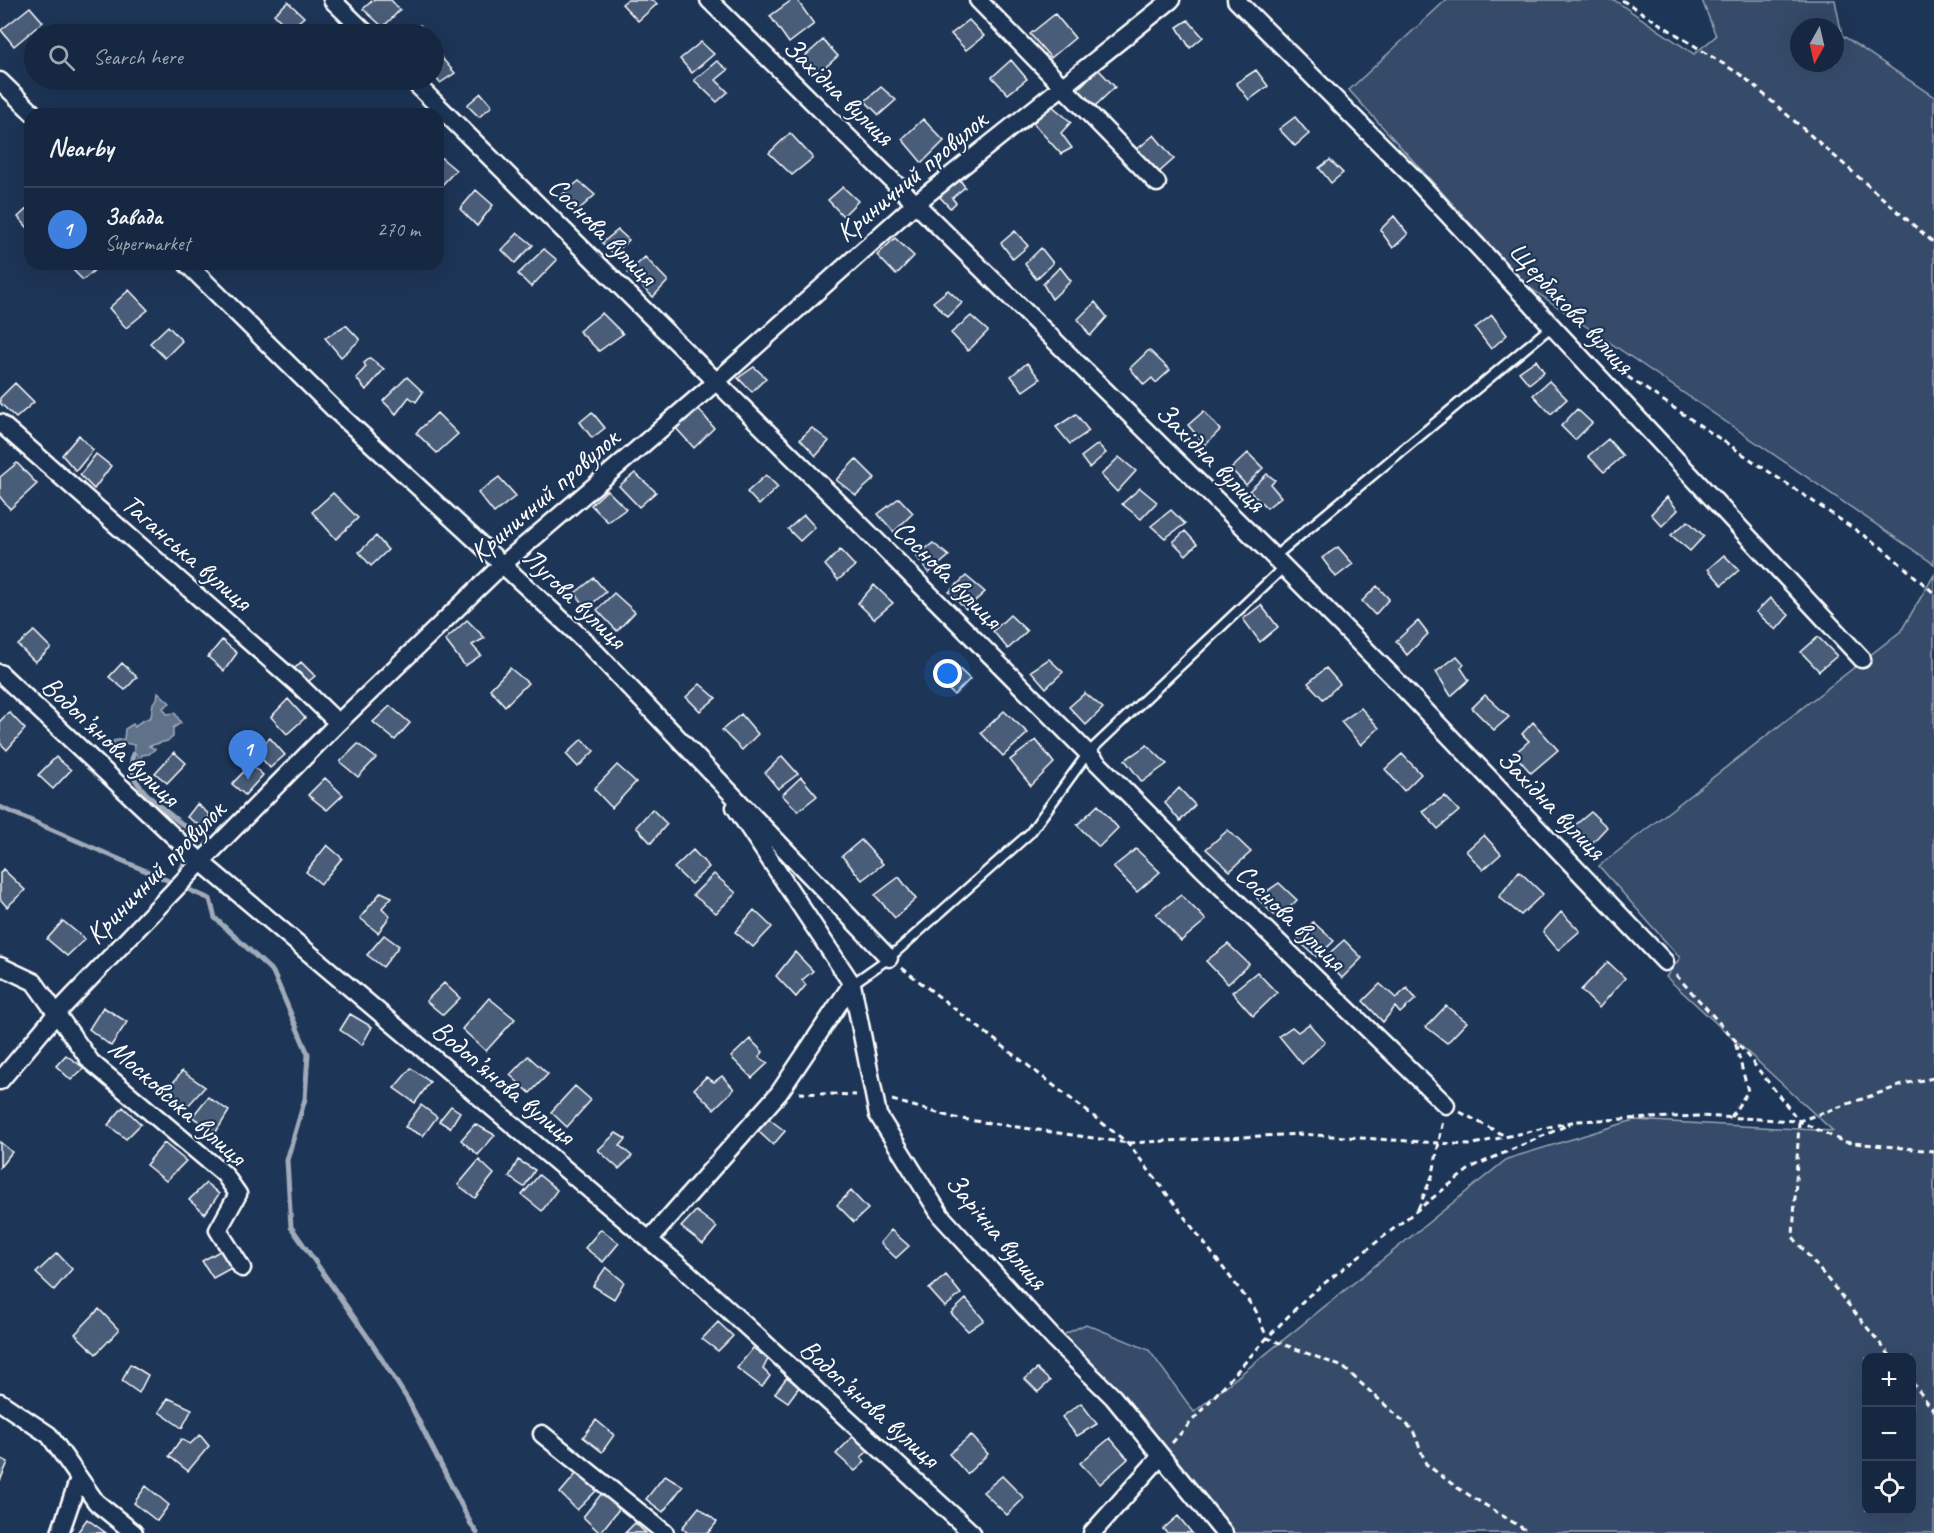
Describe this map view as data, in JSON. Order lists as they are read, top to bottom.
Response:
{
  "streets": {
    "street": [
      "Західна вулиця",
      "Криничний провулок",
      "Соснова вулиця",
      "Щербакова вулиця",
      "Таганська вулиця",
      "Лугова вулиця",
      "Водоп’янова вулиця",
      "Московська вулиця",
      "Зарічна вулиця"
    ]
  },
  "crossings": [
    ["Західна вулиця", "Криничний провулок"],
    ["Криничний провулок", "Соснова вулиця"],
    ["Криничний провулок", "Таганська вулиця"],
    ["Криничний провулок", "Лугова вулиця"],
    ["Криничний провулок", "Водоп’янова вулиця"],
    ["Криничний провулок", "Московська вулиця"],
    ["Лугова вулиця", "Зарічна вулиця"]
  ],
  "north": "bottom",
  "page": {
    "search": "Search here",
    "heading": "Nearby",
    "list": [
      {
        "mark": "1",
        "name": "Завада",
        "note": "Supermarket",
        "value": "270 m"
      }
    ],
    "pins": "1",
    "map_buttons": ["+", "−"]
  }
}
